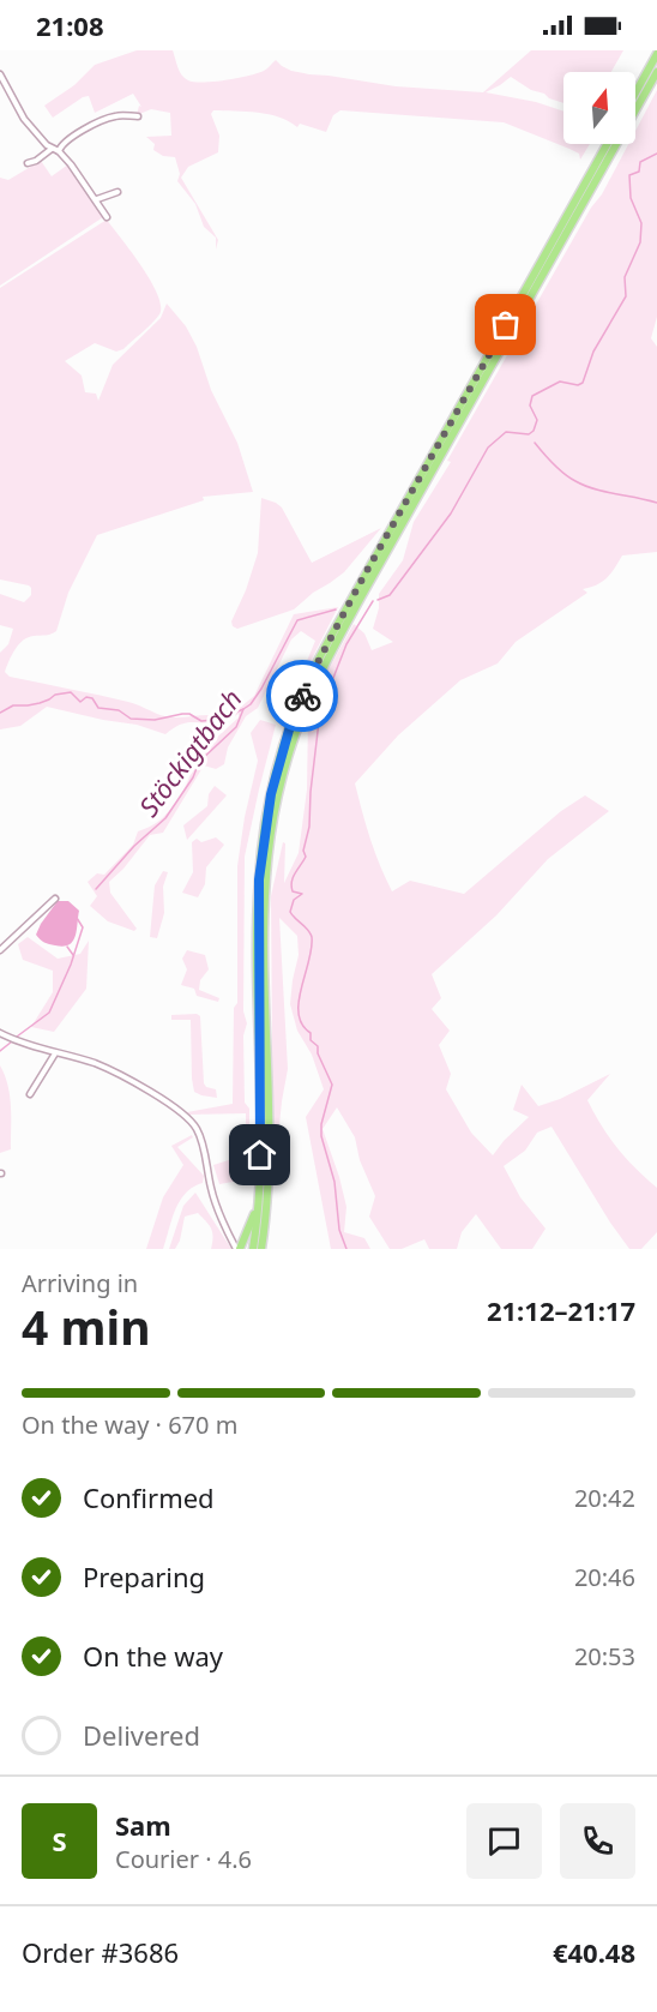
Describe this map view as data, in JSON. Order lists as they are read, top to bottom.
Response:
{
  "water": ["Stöckigtbach"],
  "north": "top",
  "page": {
    "status": "21:08",
    "heading": ["4 min", "Arriving in", "21:12–21:17"],
    "panel": [
      "Sam",
      "Courier · 4.6",
      "Order #3686",
      "€40.48"
    ],
    "bar": "On the way · 670 m",
    "list": [
      ["Confirmed", "20:42"],
      ["Preparing", "20:46"],
      ["On the way", "20:53"],
      "Delivered"
    ],
    "round": "S"
  }
}
